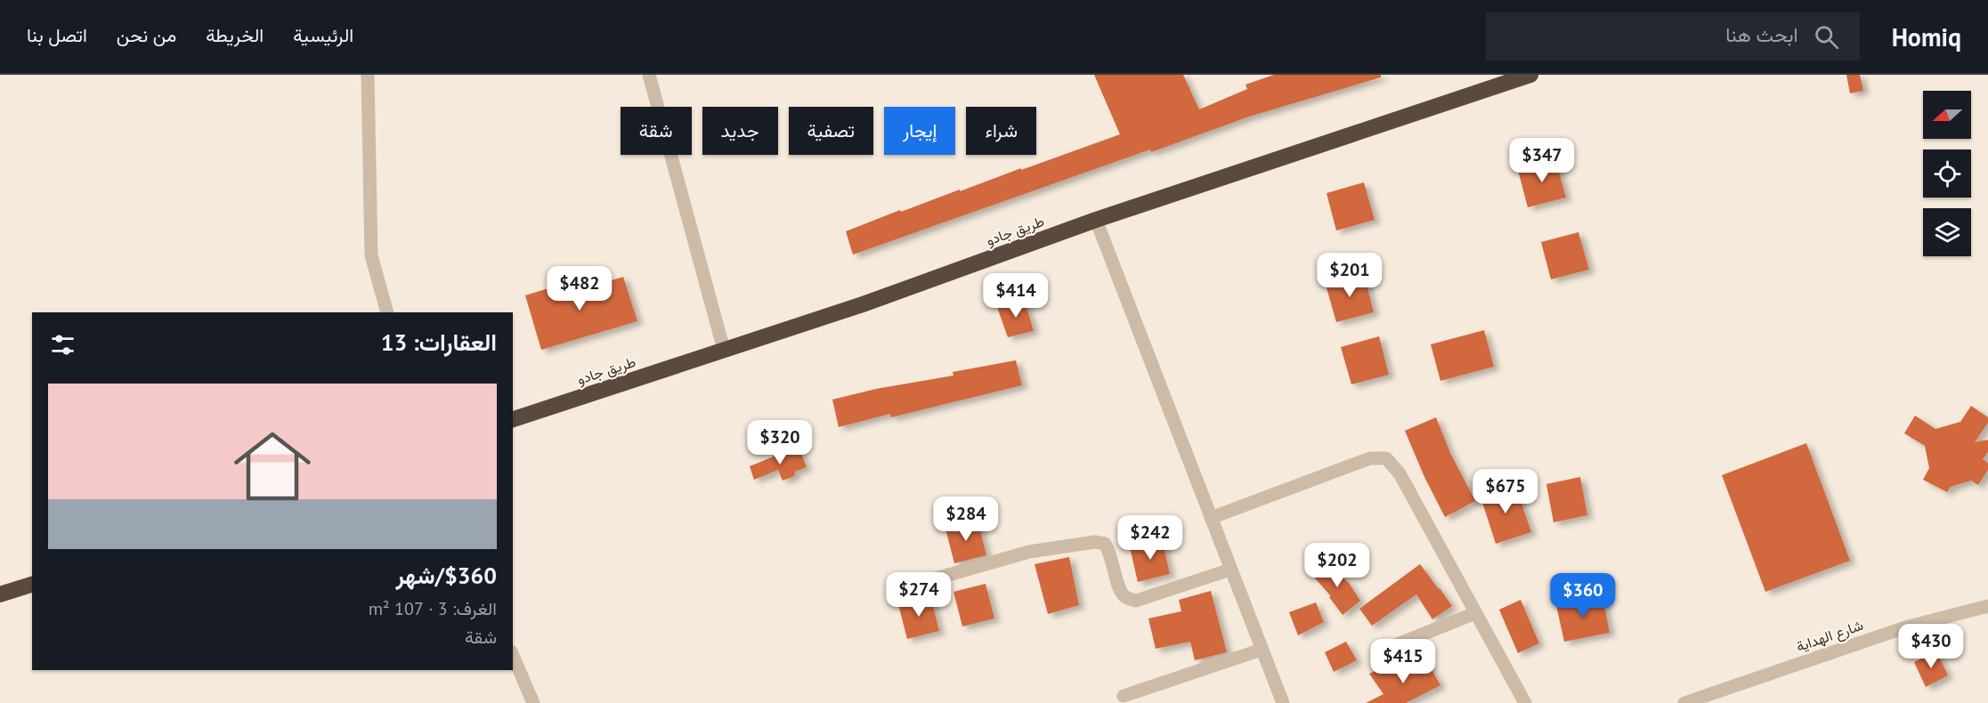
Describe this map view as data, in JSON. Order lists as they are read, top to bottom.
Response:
{
  "streets": {
    "highway": ["طريق جادو"],
    "street": ["شارع الهداية"]
  },
  "north": "left",
  "page": {
    "header": "Homiq",
    "search": "ابحث هنا",
    "nav": [
      "الرئيسية",
      "الخريطة",
      "من نحن",
      "اتصل بنا"
    ],
    "chip": [
      "شراء",
      "إيجار",
      "تصفية",
      "جديد",
      "شقة"
    ],
    "price": [
      "$347",
      "$201",
      "$482",
      "$414",
      "$320",
      "$675",
      "$284",
      "$242",
      "$202",
      "$274",
      "$360",
      "$430",
      "$415"
    ],
    "heading": "العقارات: 13",
    "list": [
      {
        "name": "$360/شهر",
        "note": "الغرف: 3 · 107 m² · شقة"
      }
    ]
  }
}
